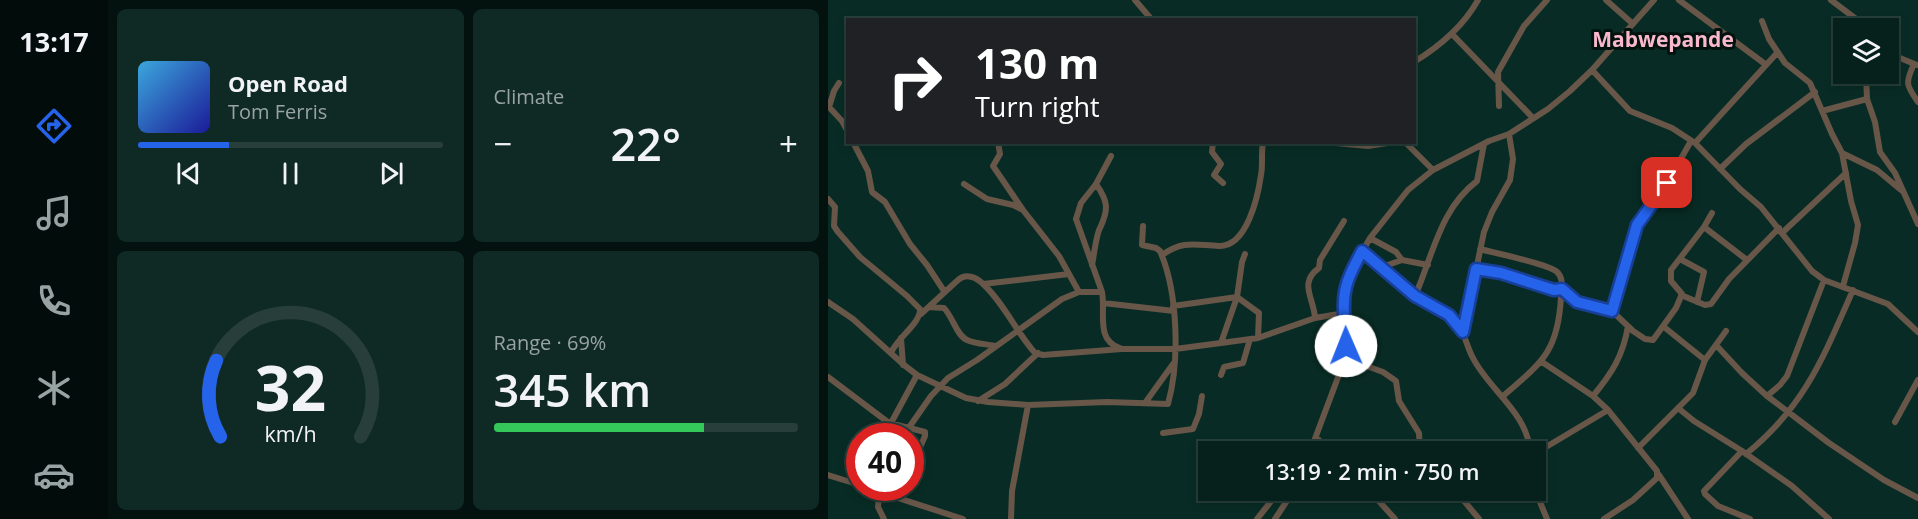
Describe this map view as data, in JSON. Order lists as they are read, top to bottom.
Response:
{
  "districts": ["Mabwepande"],
  "page": {
    "tabs": "13:17",
    "tile": [
      "Climate",
      ["Range · 69%", "345 km"]
    ],
    "turn": ["130 m", "Turn right"],
    "song": ["Open Road", "Tom Ferris"],
    "heat": ["−", "22°", "+"],
    "limit": "40",
    "trip": "13:19 · 2 min · 750 m",
    "gauge": ["32", "km/h"]
  }
}
